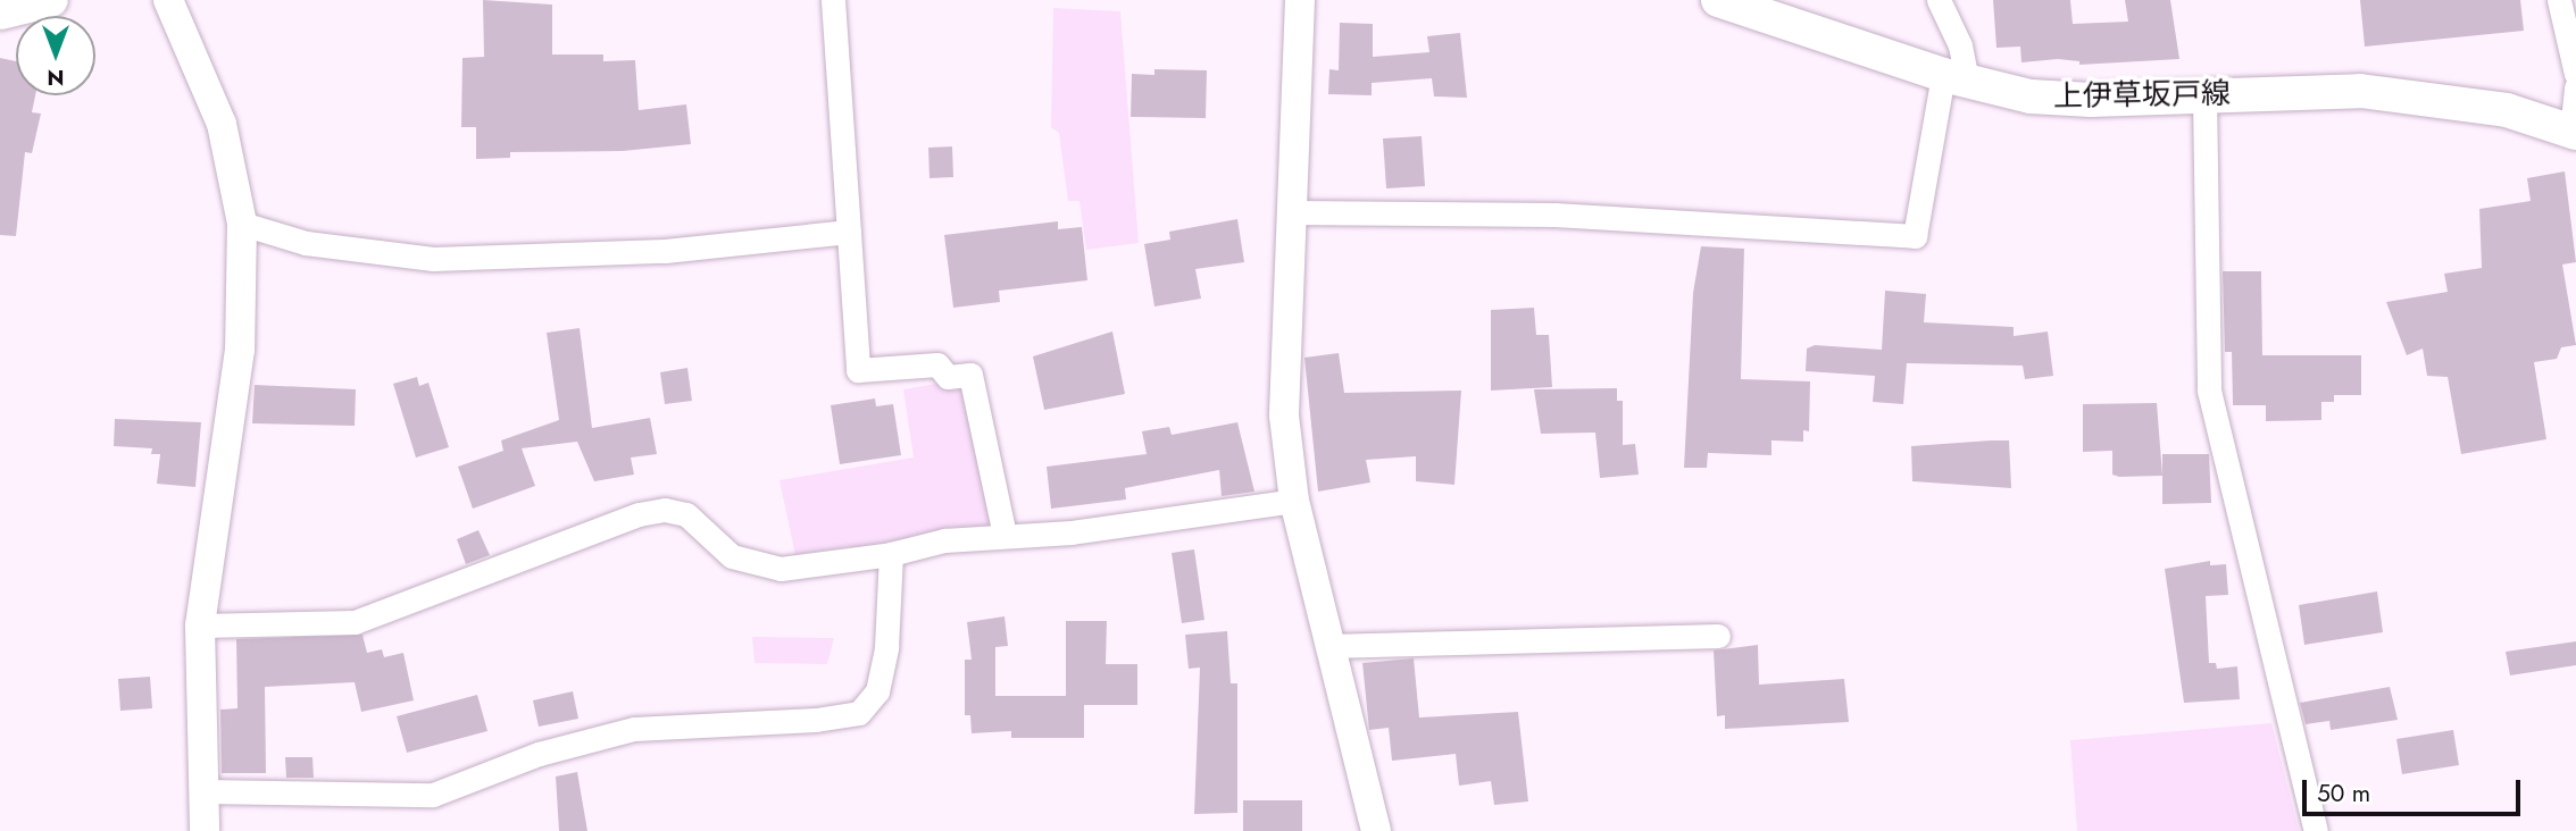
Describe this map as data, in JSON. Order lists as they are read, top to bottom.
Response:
{
  "streets": {
    "main road": ["上伊草坂戸線"]
  },
  "scale_bar": "50 m",
  "north": "bottom"
}
